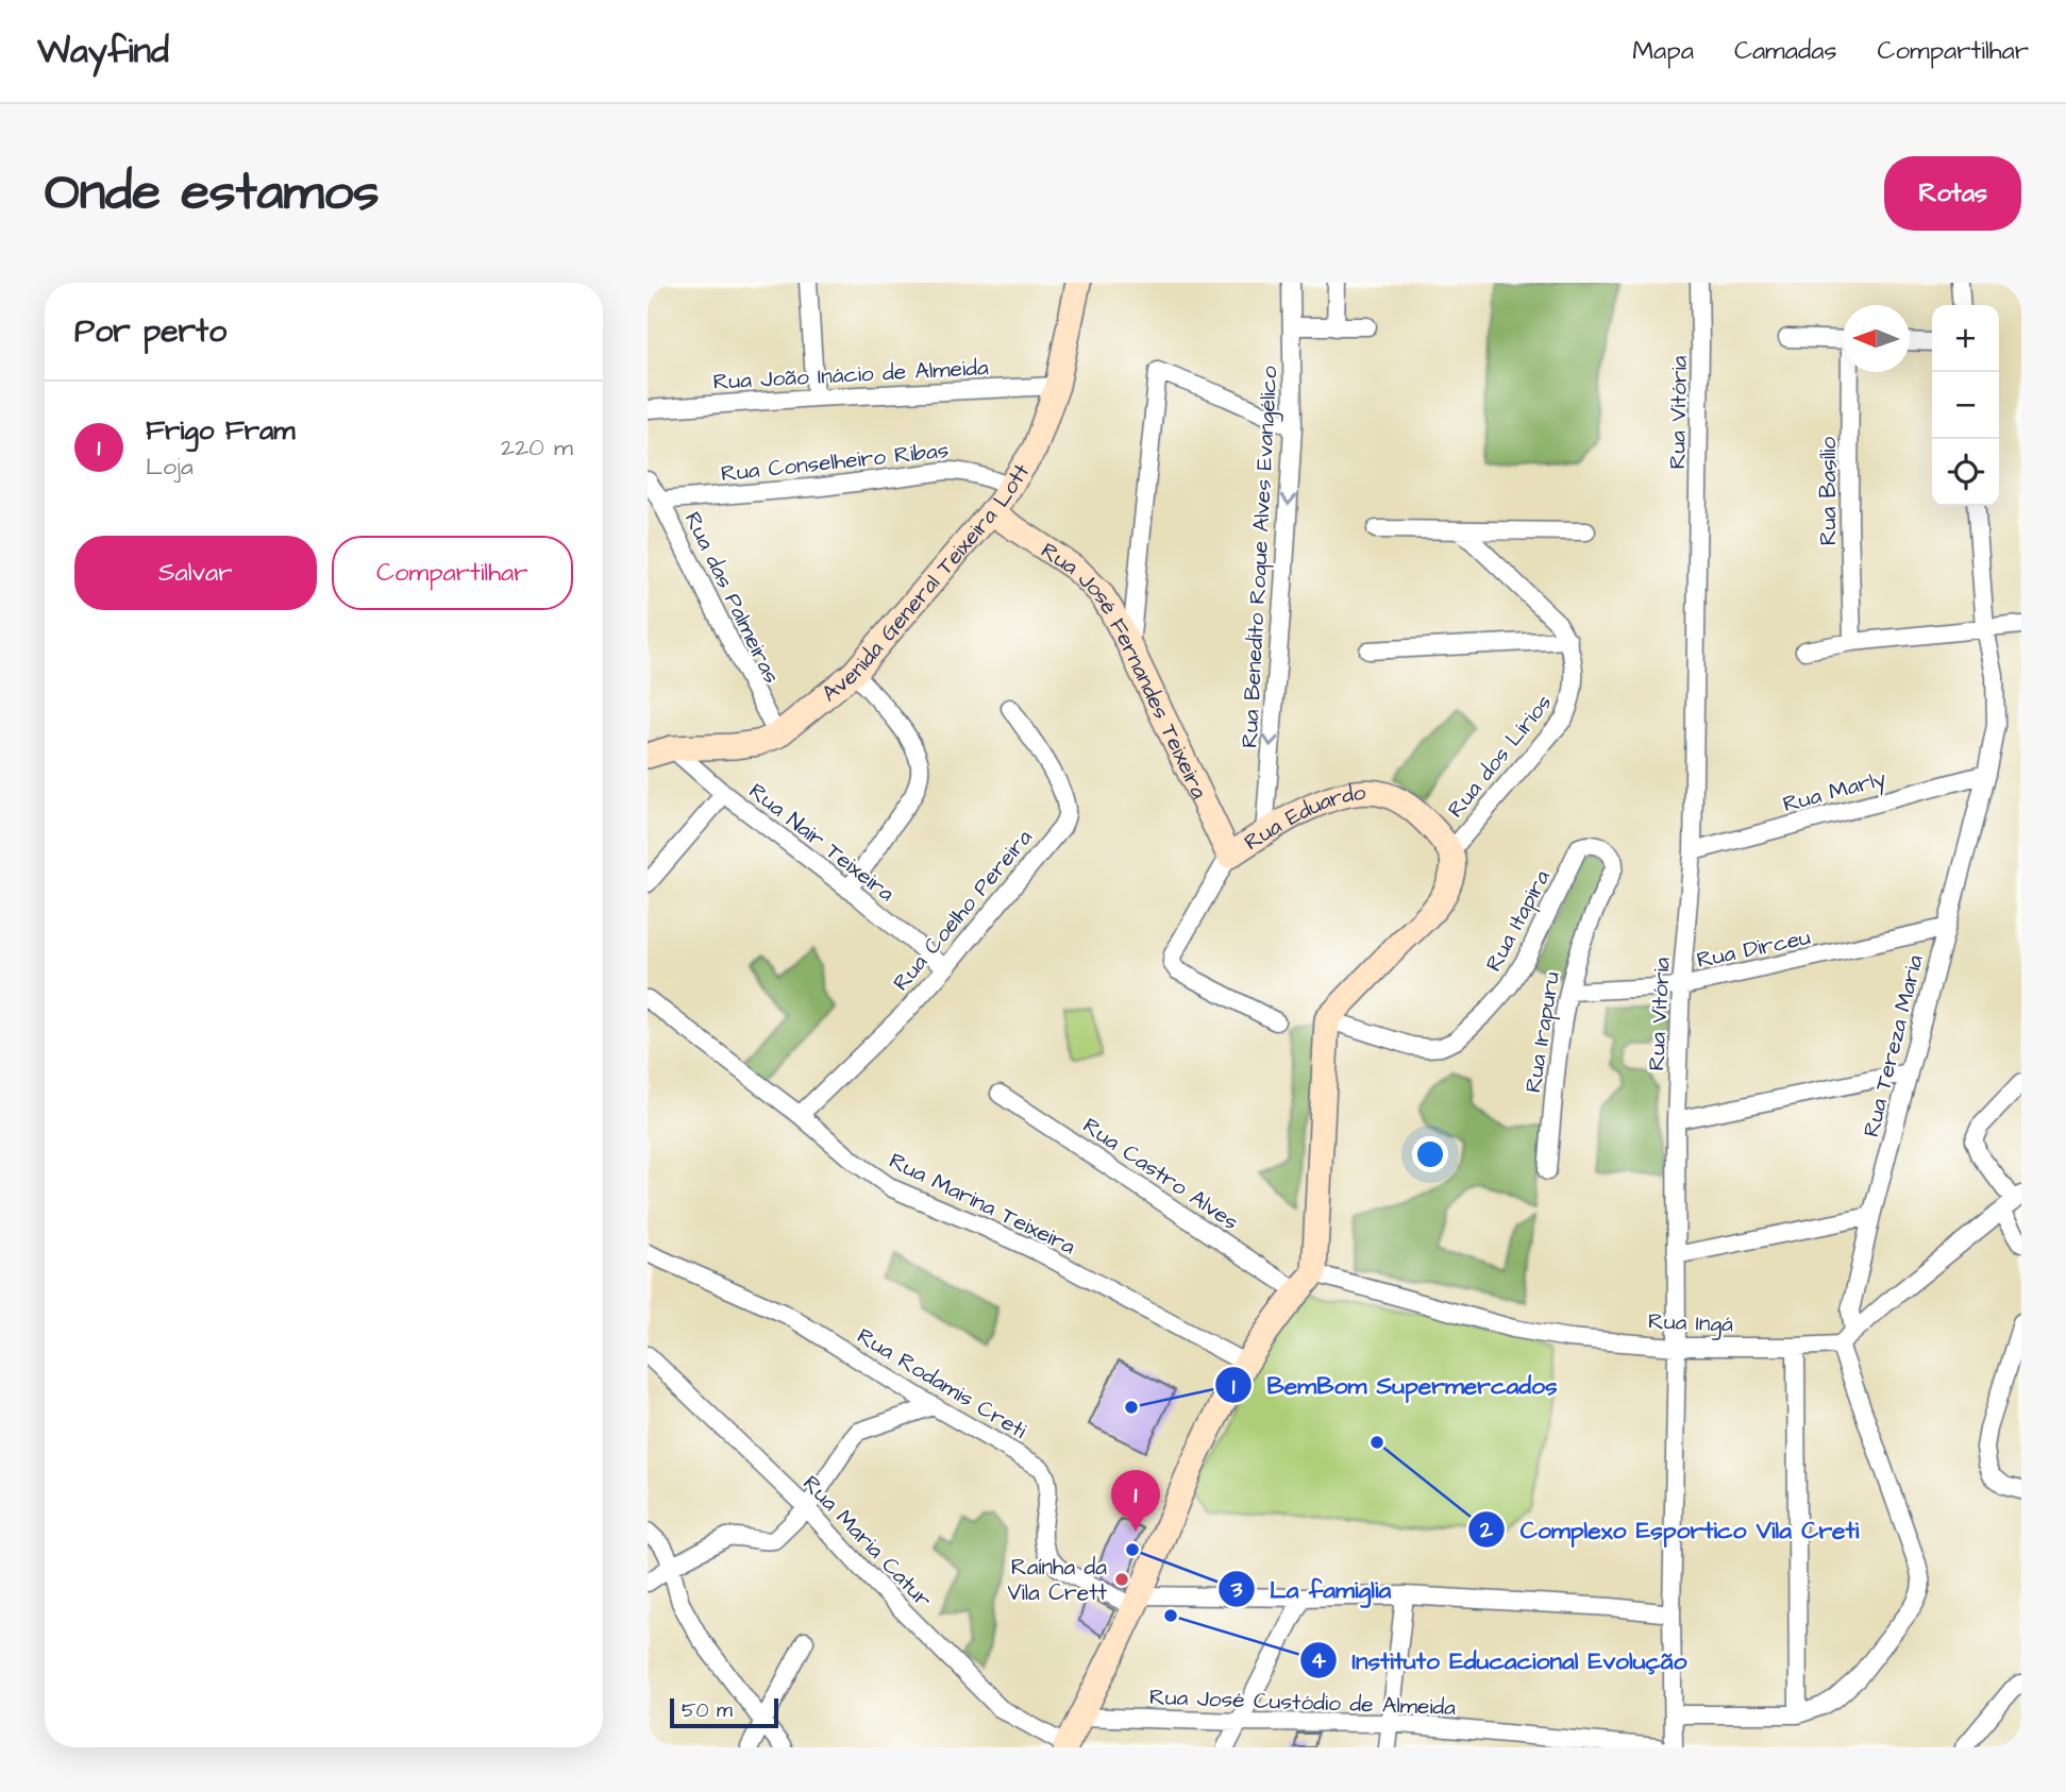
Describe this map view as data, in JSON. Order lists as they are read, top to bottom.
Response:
{
  "streets": {
    "street": [
      "Rua João Inácio de Almeida",
      "Rua Vitória",
      "Rua Conselheiro Ribas",
      "Rua Basílio",
      "Rua Benedito Roque Alves Evangélico",
      "Avenida General Teixeira Lott",
      "Rua das Palmeiras",
      "Rua José Fernandes Teixeira",
      "Rua dos Lírios",
      "Rua Marly",
      "Rua Eduardo",
      "Rua Nair Teixeira",
      "Rua Coelho Pereira",
      "Rua Itapira",
      "Rua Dirceu",
      "Rua Irapuru",
      "Rua Tereza Maria",
      "Rua Castro Alves",
      "Rua Marina Teixeira",
      "Rua Ingá",
      "Rua Rodamis Creti",
      "Rua Maria Catur",
      "Rua José Custódio de Almeida"
    ]
  },
  "crossings": [
    ["Rua João Inácio de Almeida", "Avenida General Teixeira Lott"],
    ["Rua Vitória", "Rua Marly"],
    ["Rua Vitória", "Rua Dirceu"],
    ["Rua Vitória", "Rua Ingá"],
    ["Rua Conselheiro Ribas", "Avenida General Teixeira Lott"],
    ["Rua Conselheiro Ribas", "Rua das Palmeiras"],
    ["Rua Benedito Roque Alves Evangélico", "Rua Eduardo"],
    ["Avenida General Teixeira Lott", "Rua das Palmeiras"],
    ["Avenida General Teixeira Lott", "Rua José Fernandes Teixeira"],
    ["Avenida General Teixeira Lott", "Rua Nair Teixeira"],
    ["Rua José Fernandes Teixeira", "Rua Eduardo"],
    ["Rua dos Lírios", "Rua Eduardo"],
    ["Rua Marly", "Rua Tereza Maria"],
    ["Rua Nair Teixeira", "Rua Coelho Pereira"],
    ["Rua Coelho Pereira", "Rua Marina Teixeira"],
    ["Rua Itapira", "Rua Irapuru"],
    ["Rua Dirceu", "Rua Irapuru"],
    ["Rua Dirceu", "Rua Tereza Maria"]
  ],
  "one_way": ["Rua Benedito Roque Alves Evangélico"],
  "places": [
    "BemBom Supermercados",
    "Complexo Esportico Vila Creti",
    "La famiglia",
    "Raínha da Vila Crett",
    "Instituto Educacional Evolução"
  ],
  "scale_bar": "50 m",
  "north": "left",
  "page": {
    "header": "Wayfind",
    "nav": ["Mapa", "Camadas", "Compartilhar"],
    "buttons": [
      "Rotas",
      ["Salvar", "Compartilhar"]
    ],
    "title": "Onde estamos",
    "heading": "Por perto",
    "map_buttons": ["+", "−"],
    "list": [
      {
        "mark": "1",
        "name": "Frigo Fram",
        "note": "Loja",
        "value": "220 m"
      }
    ],
    "pins": "1",
    "scale": "50 m"
  }
}
